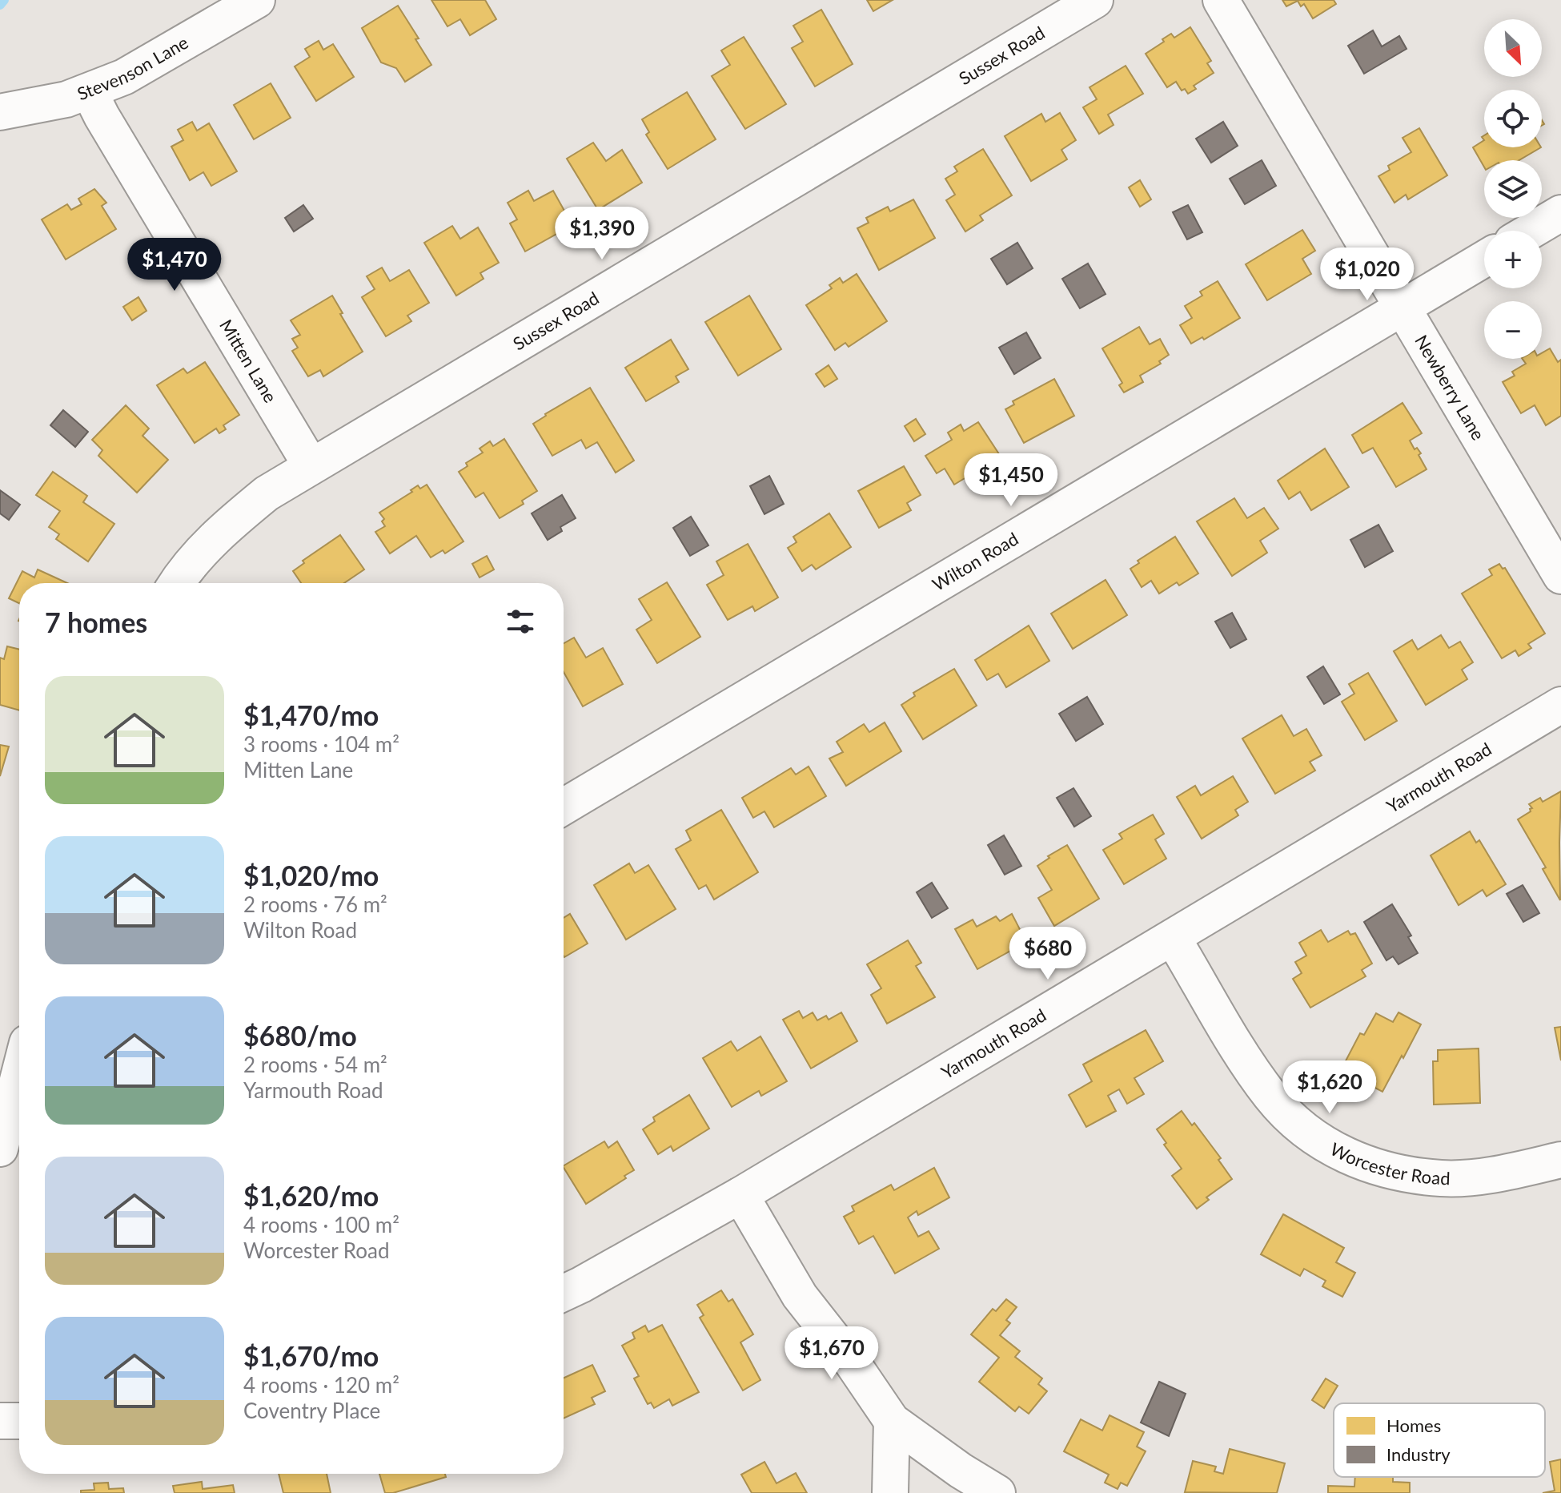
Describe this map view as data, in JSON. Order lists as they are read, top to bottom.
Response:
{
  "streets": {
    "street": [
      "Sussex Road",
      "Stevenson Lane",
      "Mitten Lane",
      "Newberry Lane",
      "Wilton Road",
      "Yarmouth Road",
      "Worcester Road"
    ]
  },
  "crossings": [
    ["Sussex Road", "Mitten Lane"],
    ["Stevenson Lane", "Mitten Lane"],
    ["Newberry Lane", "Wilton Road"],
    ["Yarmouth Road", "Worcester Road"]
  ],
  "legend": ["Homes", "Industry"],
  "north": "bottom right",
  "page": {
    "map_buttons": ["+", "−"],
    "price": [
      "$1,390",
      "$1,470",
      "$1,020",
      "$1,450",
      "$680",
      "$1,620",
      "$1,670"
    ],
    "heading": "7 homes",
    "list": [
      {
        "name": "$1,470/mo",
        "note": "3 rooms · 104 m² · Mitten Lane"
      },
      {
        "name": "$1,020/mo",
        "note": "2 rooms · 76 m² · Wilton Road"
      },
      {
        "name": "$680/mo",
        "note": "2 rooms · 54 m² · Yarmouth Road"
      },
      {
        "name": "$1,620/mo",
        "note": "4 rooms · 100 m² · Worcester Road"
      },
      {
        "name": "$1,670/mo",
        "note": "4 rooms · 120 m² · Coventry Place"
      }
    ]
  }
}
